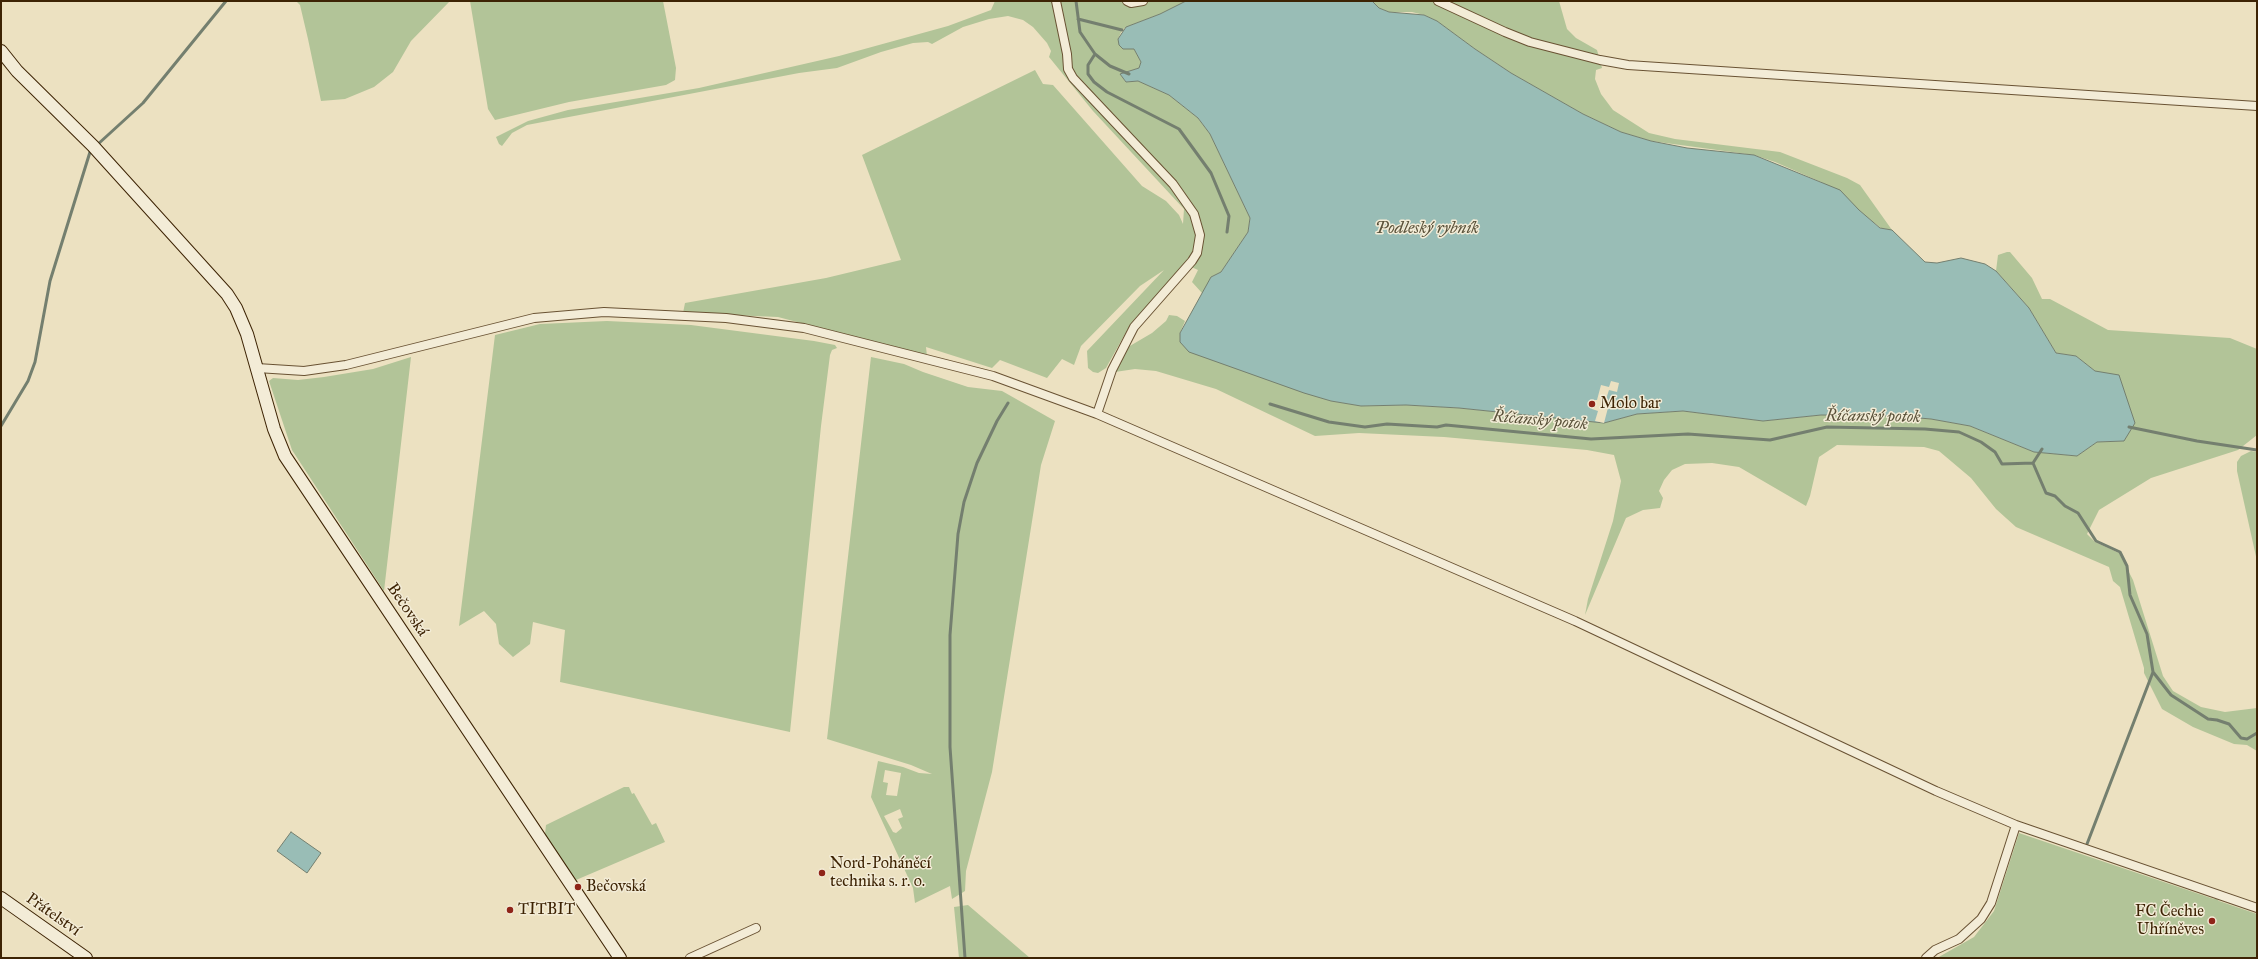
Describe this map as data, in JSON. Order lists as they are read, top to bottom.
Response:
{
  "streets": {
    "street": ["Bečovská", "Přátelství"]
  },
  "water": ["Podleský rybník", "Říčanský potok"],
  "places": [
    "Molo bar",
    "Nord-Poháněcí technika s. r. o.",
    "Bečovská",
    "TITBIT",
    "FC Čechie Uhříněves"
  ]
}
